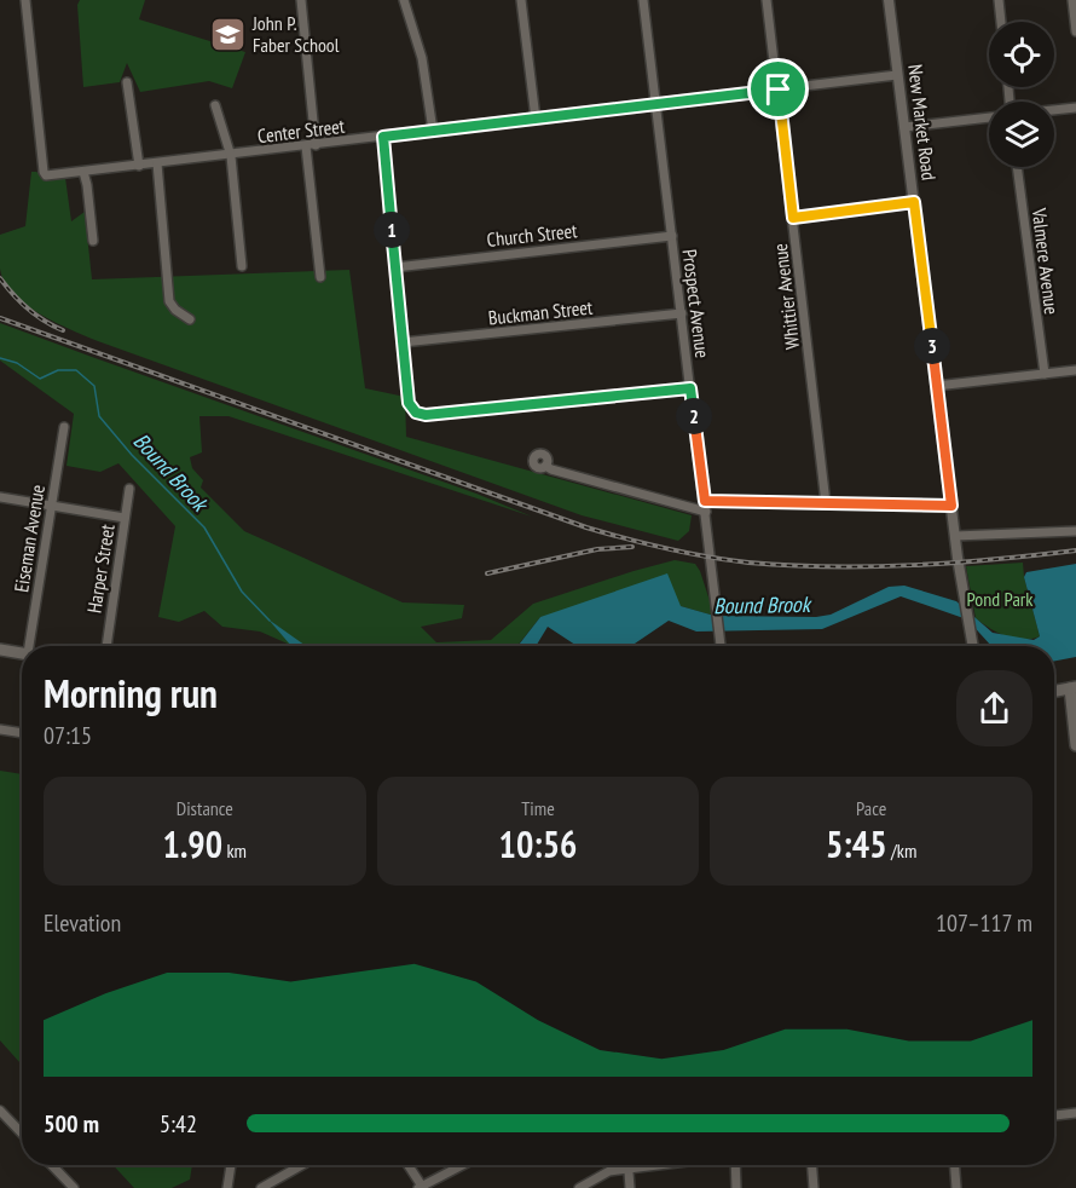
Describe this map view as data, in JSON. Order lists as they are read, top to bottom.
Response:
{
  "streets": {
    "street": [
      "New Market Road",
      "Center Street",
      "Church Street",
      "Valmere Avenue",
      "Whittier Avenue",
      "Prospect Avenue",
      "Buckman Street",
      "Eiseman Avenue",
      "Harper Street"
    ]
  },
  "crossings": [
    ["New Market Road", "Center Street"],
    ["Center Street", "Whittier Avenue"],
    ["Center Street", "Prospect Avenue"],
    ["Church Street", "Prospect Avenue"],
    ["Prospect Avenue", "Buckman Street"]
  ],
  "water": ["Bound Brook"],
  "parks": ["Pond Park"],
  "places": {
    "school or university": ["John P. Faber School"]
  },
  "page": {
    "pins": ["1", "3", "2"],
    "heading": ["Morning run", "07:15"],
    "stats": [
      ["Distance", "1.90 km"],
      ["Time", "10:56"],
      ["Pace", "5:45 /km"]
    ],
    "chart": ["Elevation", "107–117 m"],
    "list": [
      {
        "name": "500 m",
        "note": "5:42"
      }
    ]
  }
}
